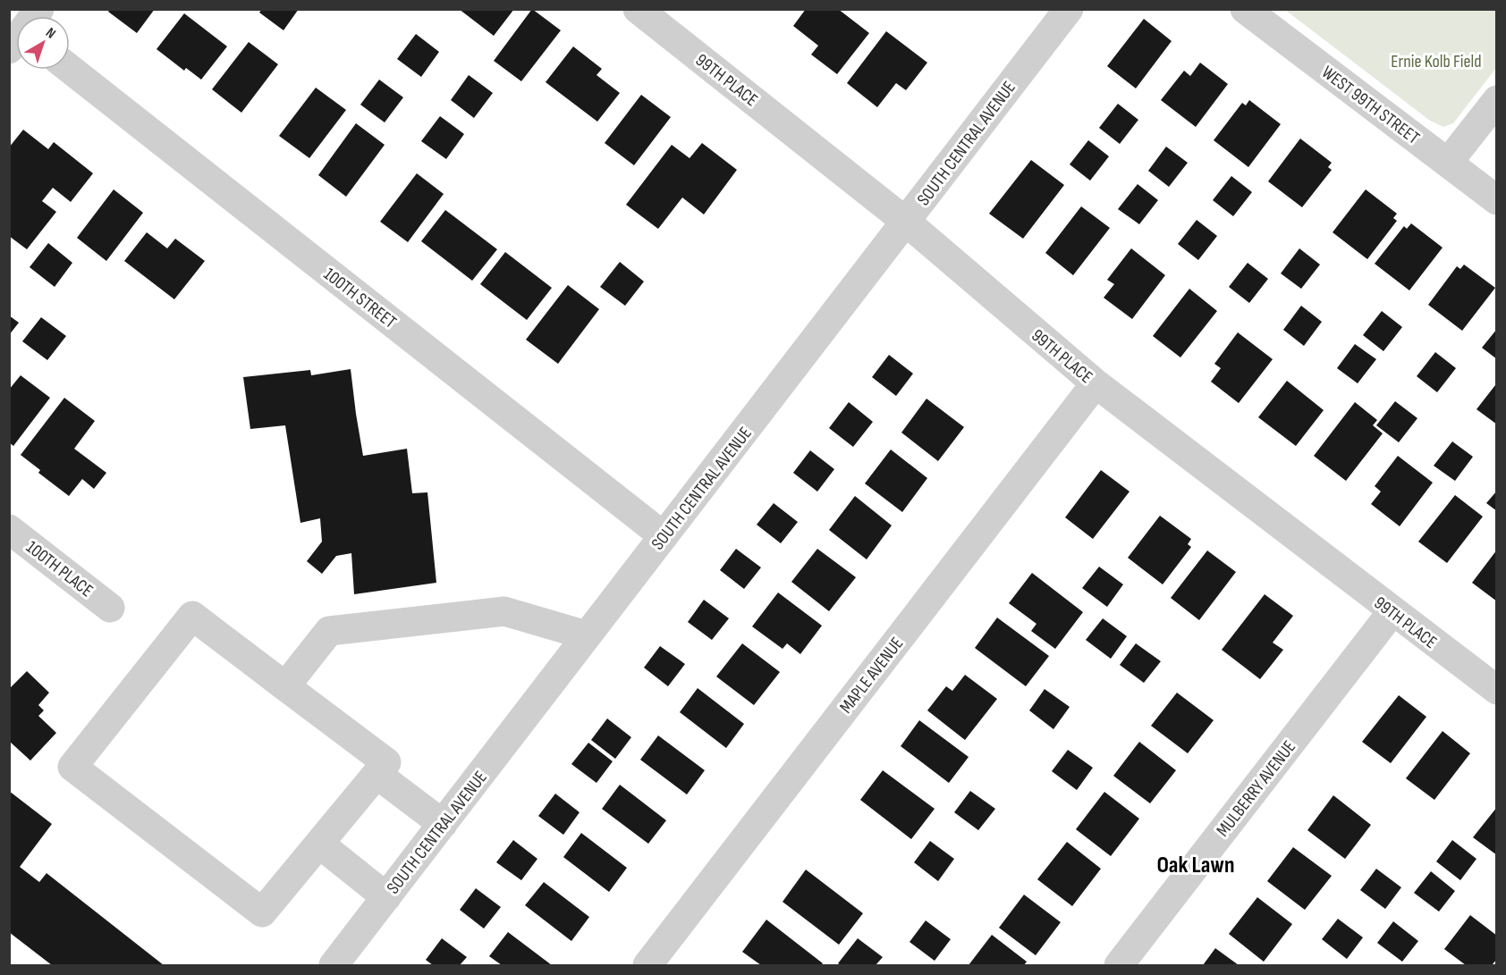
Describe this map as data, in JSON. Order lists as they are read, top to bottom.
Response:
{
  "streets": {
    "street": [
      "99TH PLACE",
      "WEST 99TH STREET",
      "SOUTH CENTRAL AVENUE",
      "100TH STREET",
      "100TH PLACE",
      "MAPLE AVENUE",
      "MULBERRY AVENUE"
    ]
  },
  "crossings": [
    ["99TH PLACE", "SOUTH CENTRAL AVENUE"],
    ["99TH PLACE", "MAPLE AVENUE"],
    ["99TH PLACE", "MULBERRY AVENUE"],
    ["SOUTH CENTRAL AVENUE", "100TH STREET"]
  ],
  "districts": ["Oak Lawn"],
  "parks": ["Ernie Kolb Field"],
  "north": "top right"
}
